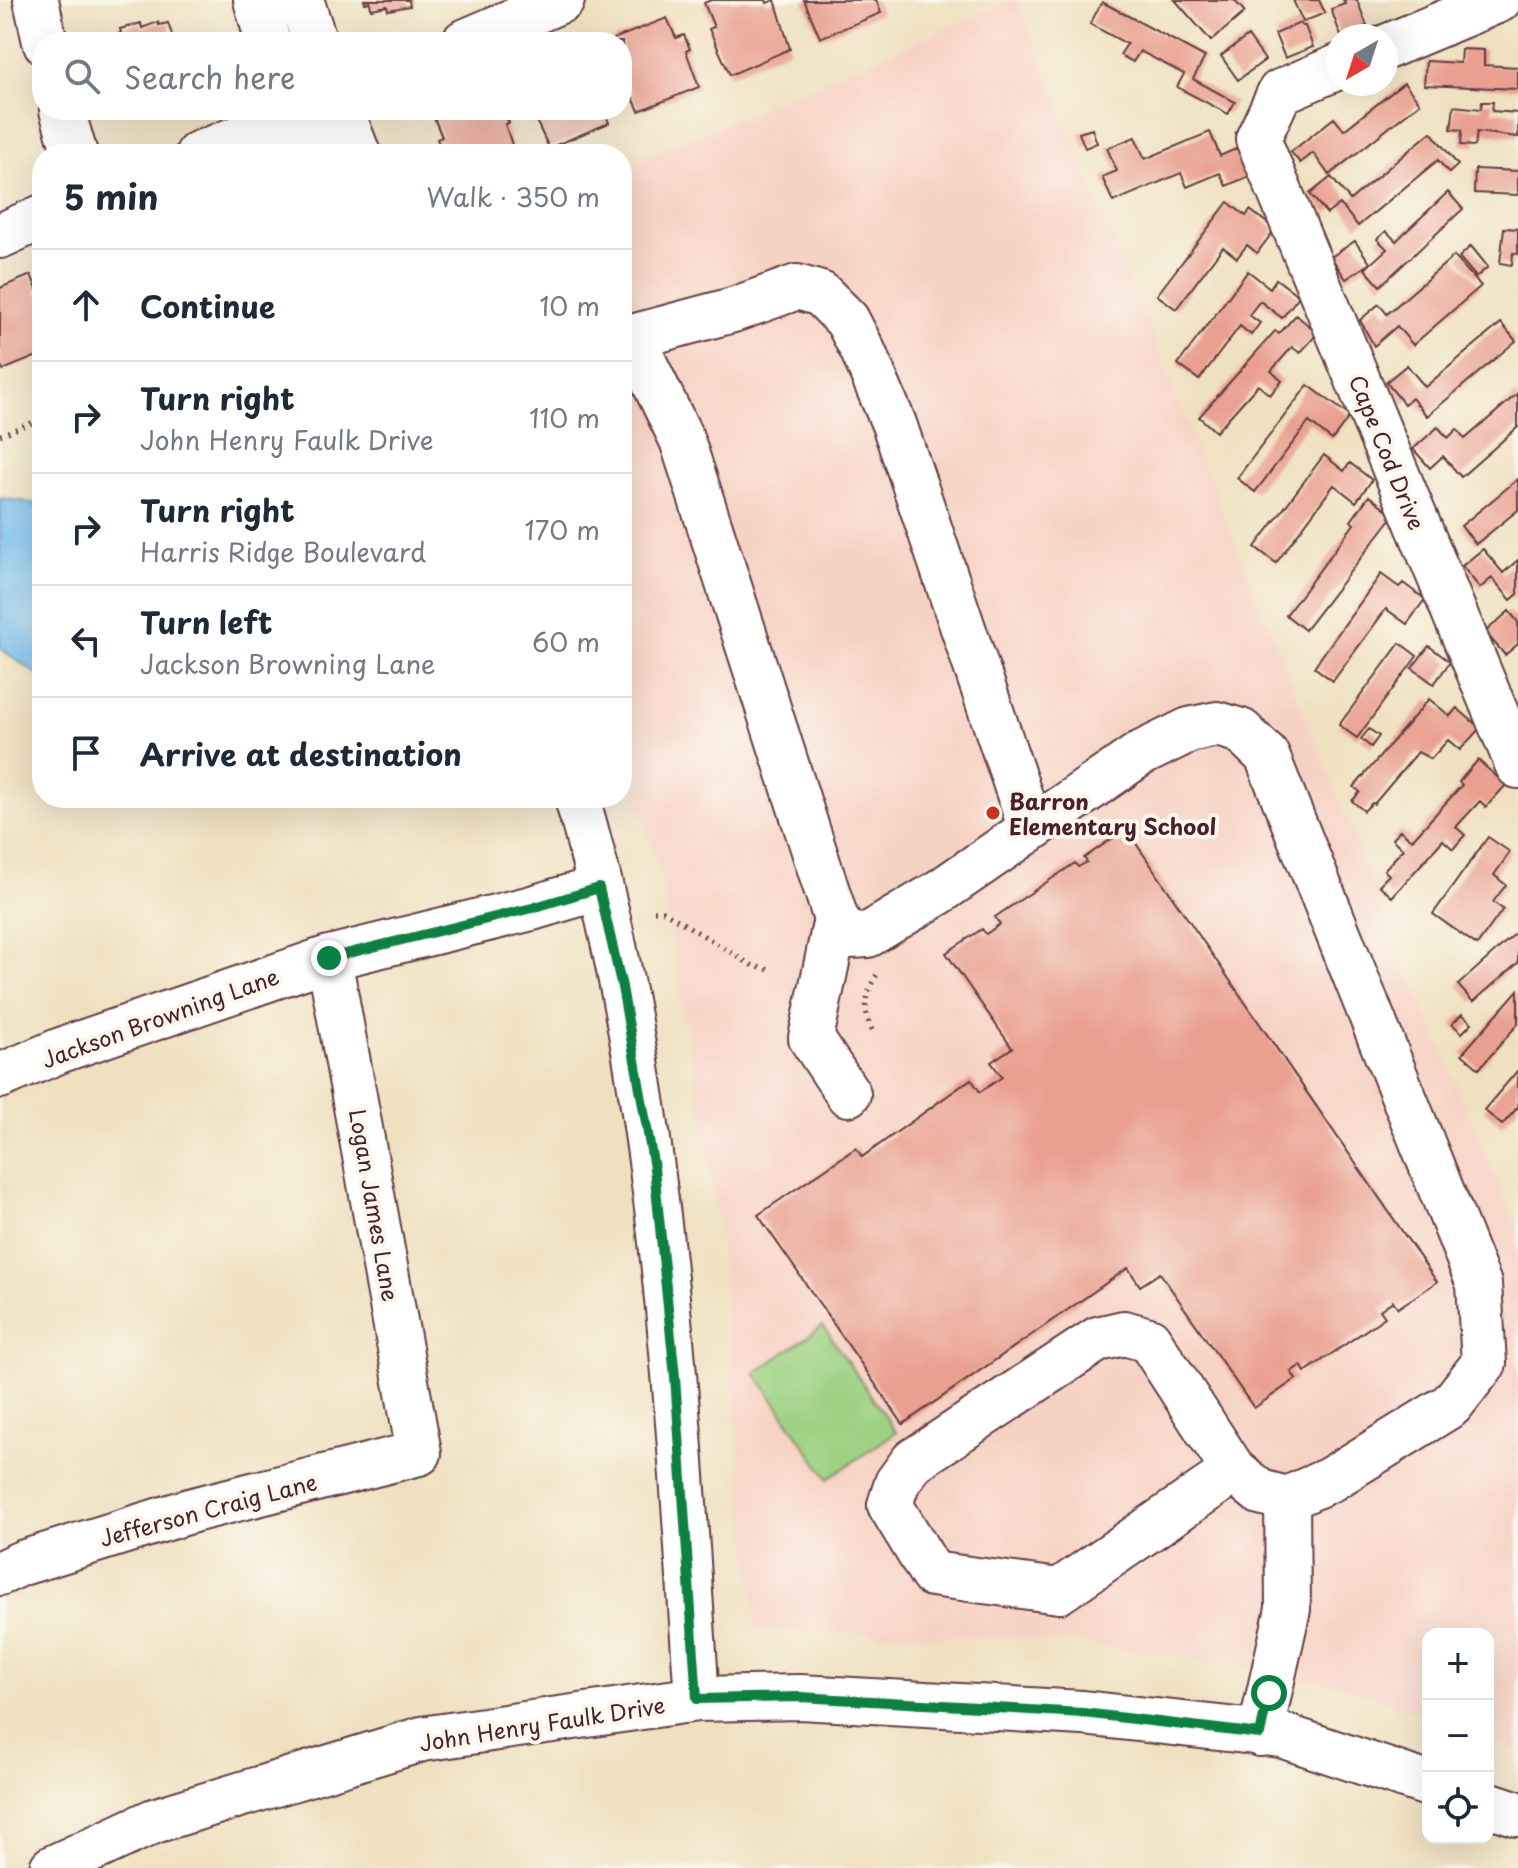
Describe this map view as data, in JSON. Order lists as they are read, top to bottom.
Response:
{
  "streets": {
    "street": [
      "Cape Cod Drive",
      "Jackson Browning Lane",
      "Logan James Lane",
      "Jefferson Craig Lane",
      "John Henry Faulk Drive"
    ]
  },
  "crossings": [
    ["Jackson Browning Lane", "Logan James Lane"],
    ["Logan James Lane", "Jefferson Craig Lane"]
  ],
  "places": ["Barron Elementary School"],
  "north": "bottom left",
  "page": {
    "search": "Search here",
    "heading": ["5 min", "Walk · 350 m"],
    "list": [
      ["Continue", "10 m"],
      ["Turn right", "John Henry Faulk Drive", "110 m"],
      ["Turn right", "Harris Ridge Boulevard", "170 m"],
      ["Turn left", "Jackson Browning Lane", "60 m"],
      "Arrive at destination"
    ],
    "map_buttons": ["+", "−"]
  }
}
